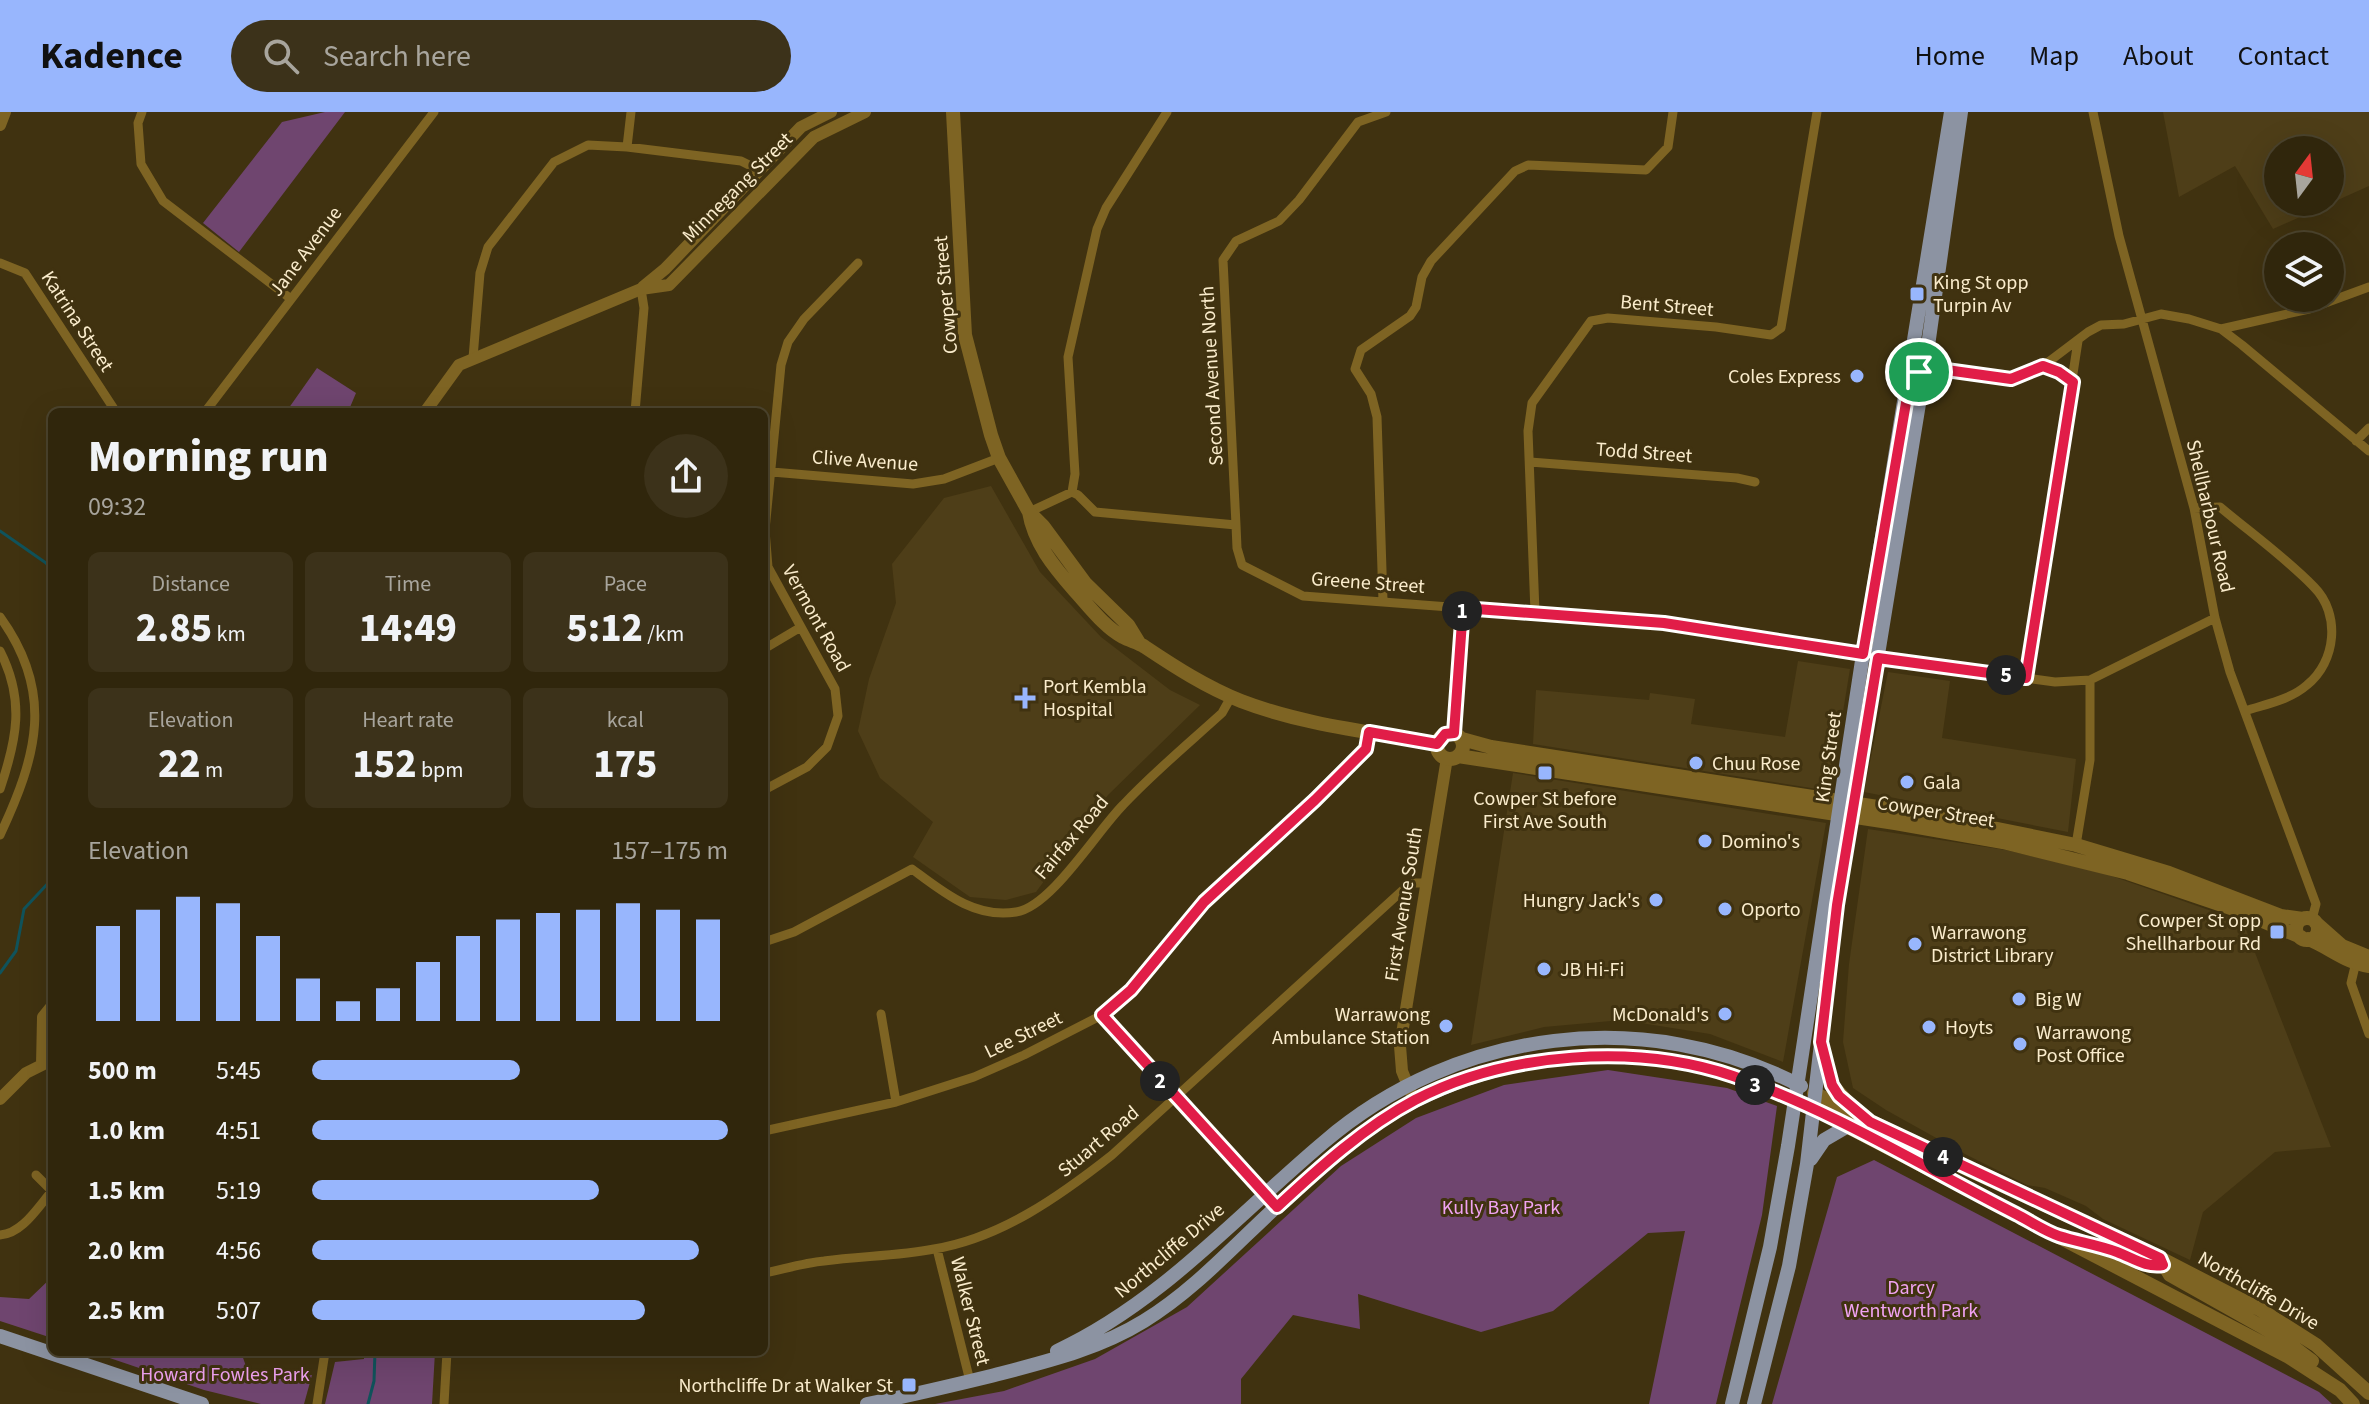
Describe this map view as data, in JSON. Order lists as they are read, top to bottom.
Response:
{
  "streets": {
    "main road": ["Cowper Street", "King Street", "Northcliffe Drive"],
    "street": [
      "Minnegang Street",
      "Jane Avenue",
      "Bent Street",
      "Katrina Street",
      "Second Avenue North",
      "Todd Street",
      "Clive Avenue",
      "Shellharbour Road",
      "Greene Street",
      "Vermont Road",
      "Fairfax Road",
      "First Avenue South",
      "Lee Street",
      "Stuart Road",
      "Walker Street"
    ]
  },
  "crossings": [
    ["Cowper Street", "Clive Avenue"],
    ["Cowper Street", "Shellharbour Road"],
    ["Cowper Street", "King Street"],
    ["Cowper Street", "Fairfax Road"],
    ["Cowper Street", "First Avenue South"],
    ["Cowper Street", "Lee Street"],
    ["Bent Street", "Todd Street"],
    ["Bent Street", "Greene Street"],
    ["Second Avenue North", "Greene Street"],
    ["Clive Avenue", "Vermont Road"],
    ["Greene Street", "King Street"],
    ["King Street", "Northcliffe Drive"],
    ["First Avenue South", "Stuart Road"],
    ["First Avenue South", "Northcliffe Drive"],
    ["Stuart Road", "Walker Street"],
    ["Northcliffe Drive", "Walker Street"]
  ],
  "parks": ["Kully Bay Park", "Darcy Wentworth Park", "Howard Fowles Park"],
  "places": {
    "transit": [
      "King St opp Turpin Av",
      "Cowper St before First Ave South",
      "Cowper St opp Shellharbour Rd",
      "Northcliffe Dr at Walker St"
    ],
    "other": [
      "Coles Express",
      "Chuu Rose",
      "Gala",
      "Domino's",
      "Hungry Jack's",
      "Oporto",
      "Warrawong District Library",
      "JB Hi-Fi",
      "Big W",
      "McDonald's",
      "Warrawong Ambulance Station",
      "Hoyts",
      "Warrawong Post Office"
    ],
    "health": ["Port Kembla Hospital"]
  },
  "north": "top",
  "page": {
    "header": "Kadence",
    "search": "Search here",
    "nav": [
      "Home",
      "Map",
      "About",
      "Contact"
    ],
    "heading": ["Morning run", "09:32"],
    "stats": [
      ["Distance", "2.85 km"],
      ["Time", "14:49"],
      ["Pace", "5:12 /km"],
      ["Elevation", "22 m"],
      ["Heart rate", "152 bpm"],
      ["kcal", "175"]
    ],
    "pins": [
      "1",
      "5",
      "2",
      "3",
      "4"
    ],
    "chart": ["Elevation", "157–175 m"],
    "list": [
      {
        "name": "500 m",
        "note": "5:45"
      },
      {
        "name": "1.0 km",
        "note": "4:51"
      },
      {
        "name": "1.5 km",
        "note": "5:19"
      },
      {
        "name": "2.0 km",
        "note": "4:56"
      },
      {
        "name": "2.5 km",
        "note": "5:07"
      }
    ]
  }
}
